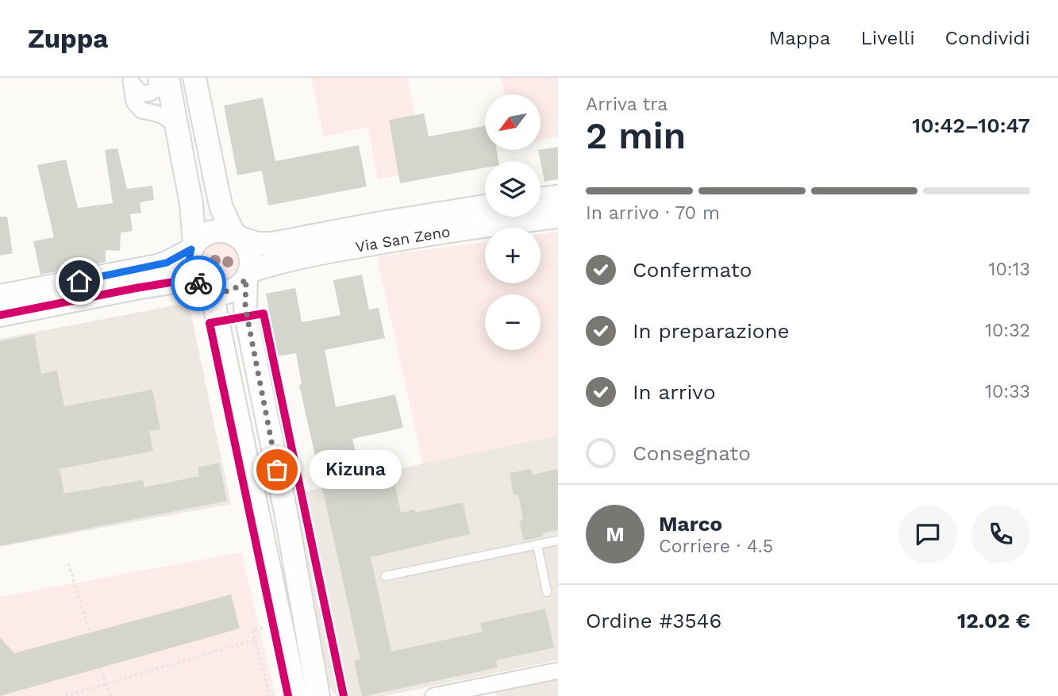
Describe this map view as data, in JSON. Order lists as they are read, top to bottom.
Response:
{
  "streets": {
    "main road": ["Via San Zeno"]
  },
  "places": ["Kizuna"],
  "north": "bottom left",
  "page": {
    "header": "Zuppa",
    "nav": ["Mappa", "Livelli", "Condividi"],
    "heading": ["2 min", "Arriva tra", "10:42–10:47"],
    "panel": [
      "Marco",
      "Corriere · 4.5",
      "Ordine #3546",
      "12.02 €"
    ],
    "map_buttons": ["+", "−"],
    "bar": "In arrivo · 70 m",
    "list": [
      ["Confermato", "10:13"],
      ["In preparazione", "10:32"],
      ["In arrivo", "10:33"],
      "Consegnato"
    ],
    "bubble": "Kizuna",
    "round": "M"
  }
}
